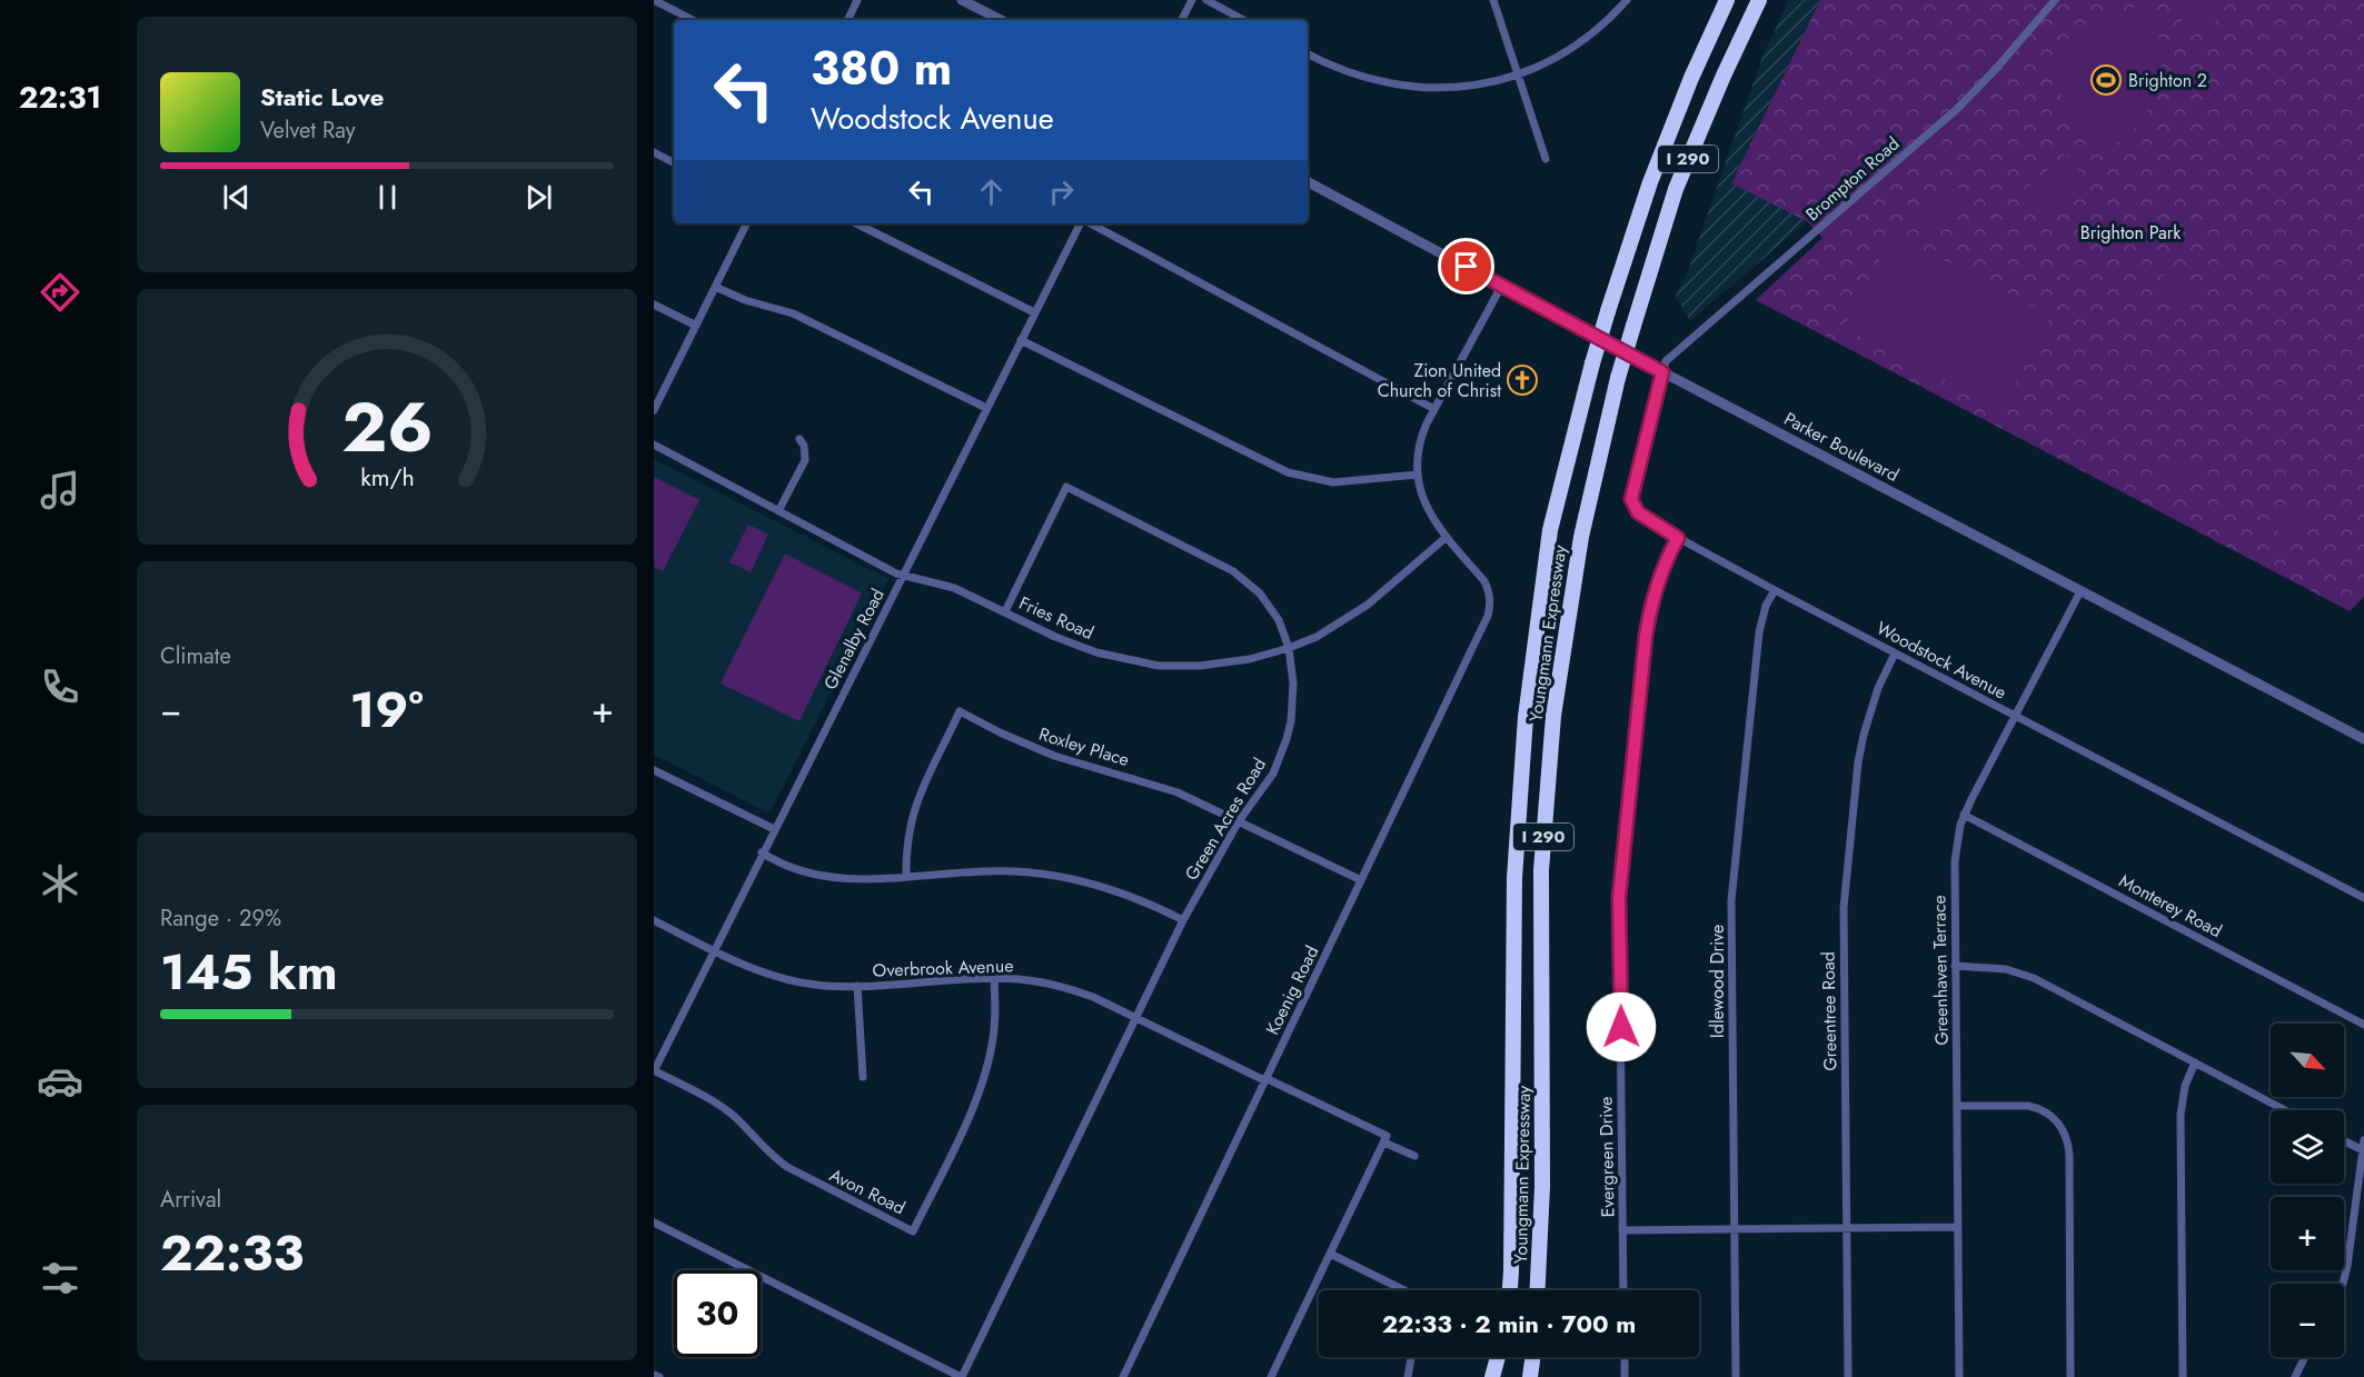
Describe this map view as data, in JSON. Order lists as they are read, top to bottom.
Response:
{
  "streets": {
    "highway": ["I 290", "Youngmann Expressway"],
    "street": [
      "Brompton Road",
      "Parker Boulevard",
      "Fries Road",
      "Glenalby Road",
      "Woodstock Avenue",
      "Roxley Place",
      "Green Acres Road",
      "Monterey Road",
      "Overbrook Avenue",
      "Greenhaven Terrace",
      "Idlewood Drive",
      "Koenig Road",
      "Greentree Road",
      "Evergreen Drive",
      "Avon Road"
    ]
  },
  "crossings": [
    ["Brompton Road", "Parker Boulevard"],
    ["Brompton Road", "Woodstock Avenue"],
    ["Parker Boulevard", "Woodstock Avenue"],
    ["Parker Boulevard", "Greenhaven Terrace"],
    ["Fries Road", "Glenalby Road"],
    ["Fries Road", "Green Acres Road"],
    ["Fries Road", "Koenig Road"],
    ["Glenalby Road", "Overbrook Avenue"],
    ["Glenalby Road", "Avon Road"],
    ["Woodstock Avenue", "Greenhaven Terrace"],
    ["Woodstock Avenue", "Idlewood Drive"],
    ["Woodstock Avenue", "Greentree Road"],
    ["Woodstock Avenue", "Evergreen Drive"],
    ["Roxley Place", "Green Acres Road"],
    ["Roxley Place", "Koenig Road"],
    ["Green Acres Road", "Overbrook Avenue"],
    ["Monterey Road", "Greenhaven Terrace"],
    ["Overbrook Avenue", "Koenig Road"],
    ["Overbrook Avenue", "Avon Road"]
  ],
  "parks": ["Brighton Park"],
  "places": {
    "sports": ["Brighton 2"],
    "church": ["Zion United Church of Christ"]
  },
  "north": "bottom right",
  "page": {
    "tabs": "22:31",
    "turn": ["380 m", "Woodstock Avenue"],
    "song": ["Static Love", "Velvet Ray"],
    "tile": [
      "Climate",
      ["Range · 29%", "145 km"],
      ["Arrival", "22:33"]
    ],
    "heat": ["−", "19°", "+"],
    "map_buttons": ["+", "−"],
    "limit": "30",
    "trip": "22:33 · 2 min · 700 m",
    "gauge": ["26", "km/h"]
  }
}
